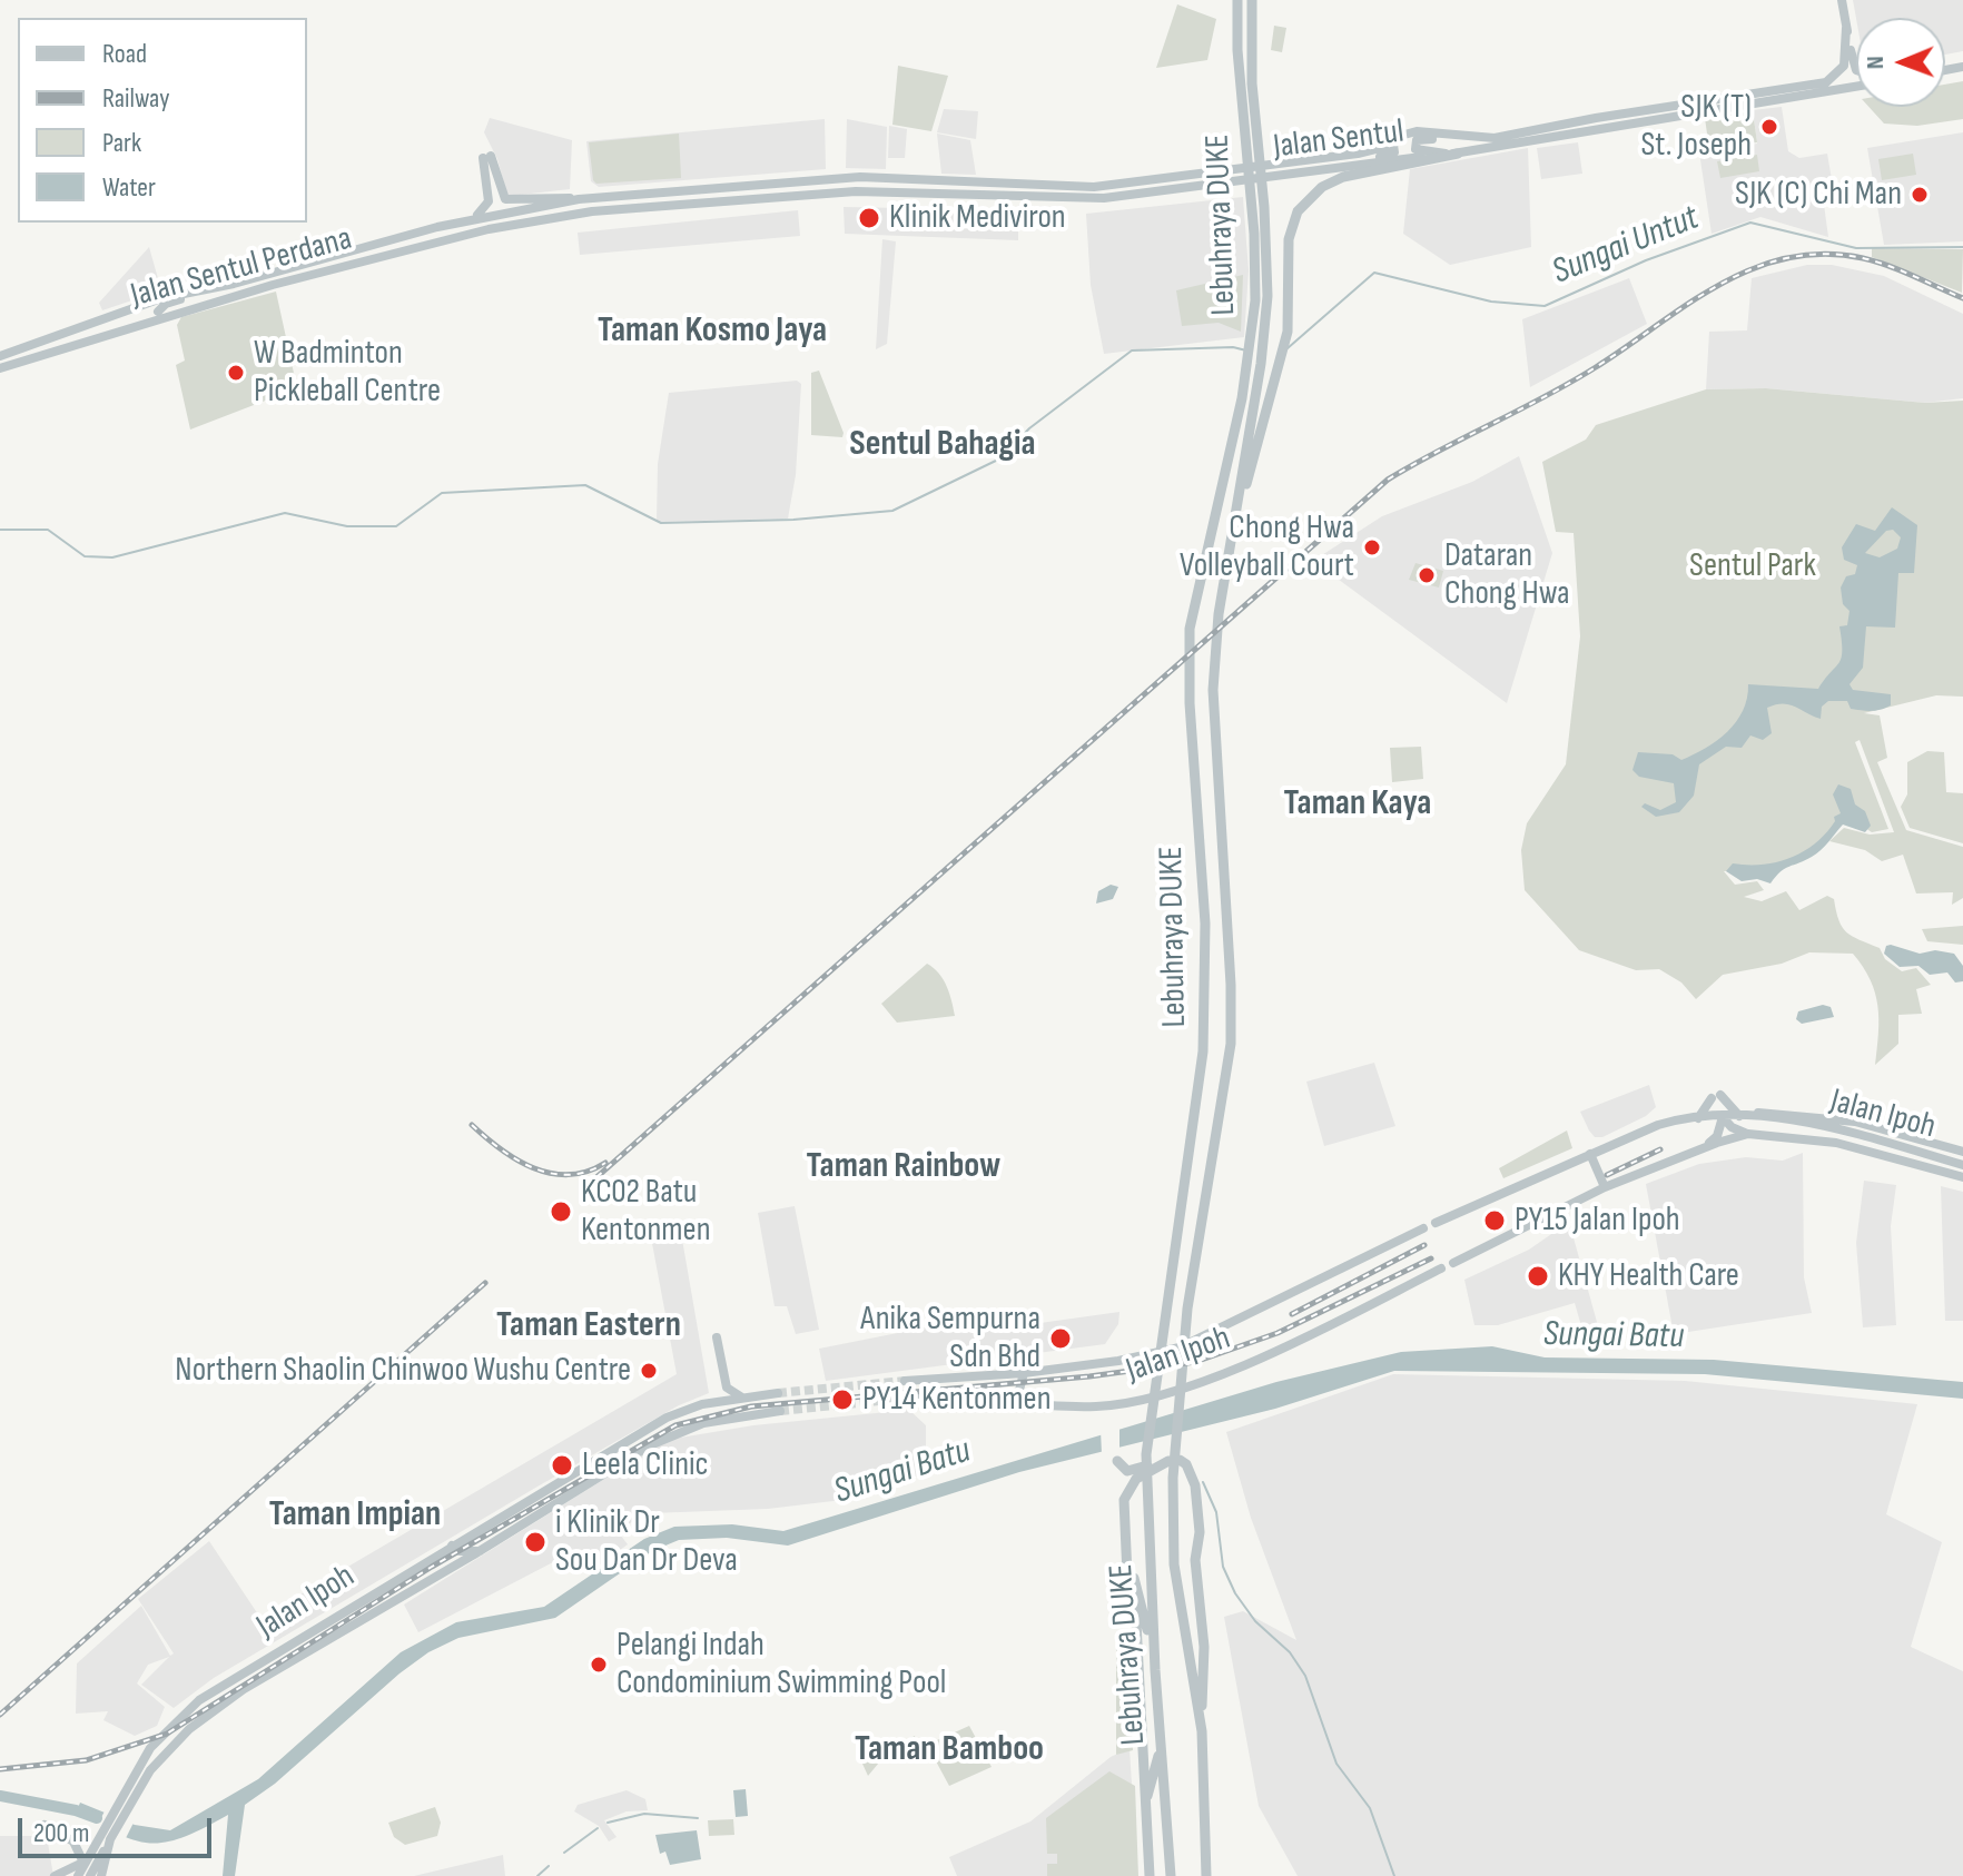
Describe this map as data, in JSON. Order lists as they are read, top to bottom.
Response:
{
  "streets": {
    "highway": ["Lebuhraya DUKE"],
    "main road": ["Jalan Sentul", "Jalan Sentul Perdana", "Jalan Ipoh"]
  },
  "crossings": [
    ["Jalan Sentul", "Jalan Sentul Perdana"]
  ],
  "districts": [
    "Taman Kosmo Jaya",
    "Sentul Bahagia",
    "Taman Kaya",
    "Taman Rainbow",
    "Taman Eastern",
    "Taman Impian",
    "Taman Bamboo"
  ],
  "water": ["Sungai Untut", "Sungai Batu"],
  "parks": ["Sentul Park"],
  "places": [
    "SJK (T) St. Joseph",
    "SJK (C) Chi Man",
    "Klinik Mediviron",
    "W Badminton Pickleball Centre",
    "Chong Hwa Volleyball Court",
    "Dataran Chong Hwa",
    "KC02 Batu Kentonmen",
    "PY15 Jalan Ipoh",
    "KHY Health Care",
    "Anika Sempurna Sdn Bhd",
    "Northern Shaolin Chinwoo Wushu Centre",
    "PY14 Kentonmen",
    "Leela Clinic",
    "i Klinik Dr Sou Dan Dr Deva",
    "Pelangi Indah Condominium Swimming Pool"
  ],
  "legend": [
    "Road",
    "Railway",
    "Park",
    "Water"
  ],
  "scale_bar": "200 m",
  "north": "left"
}
